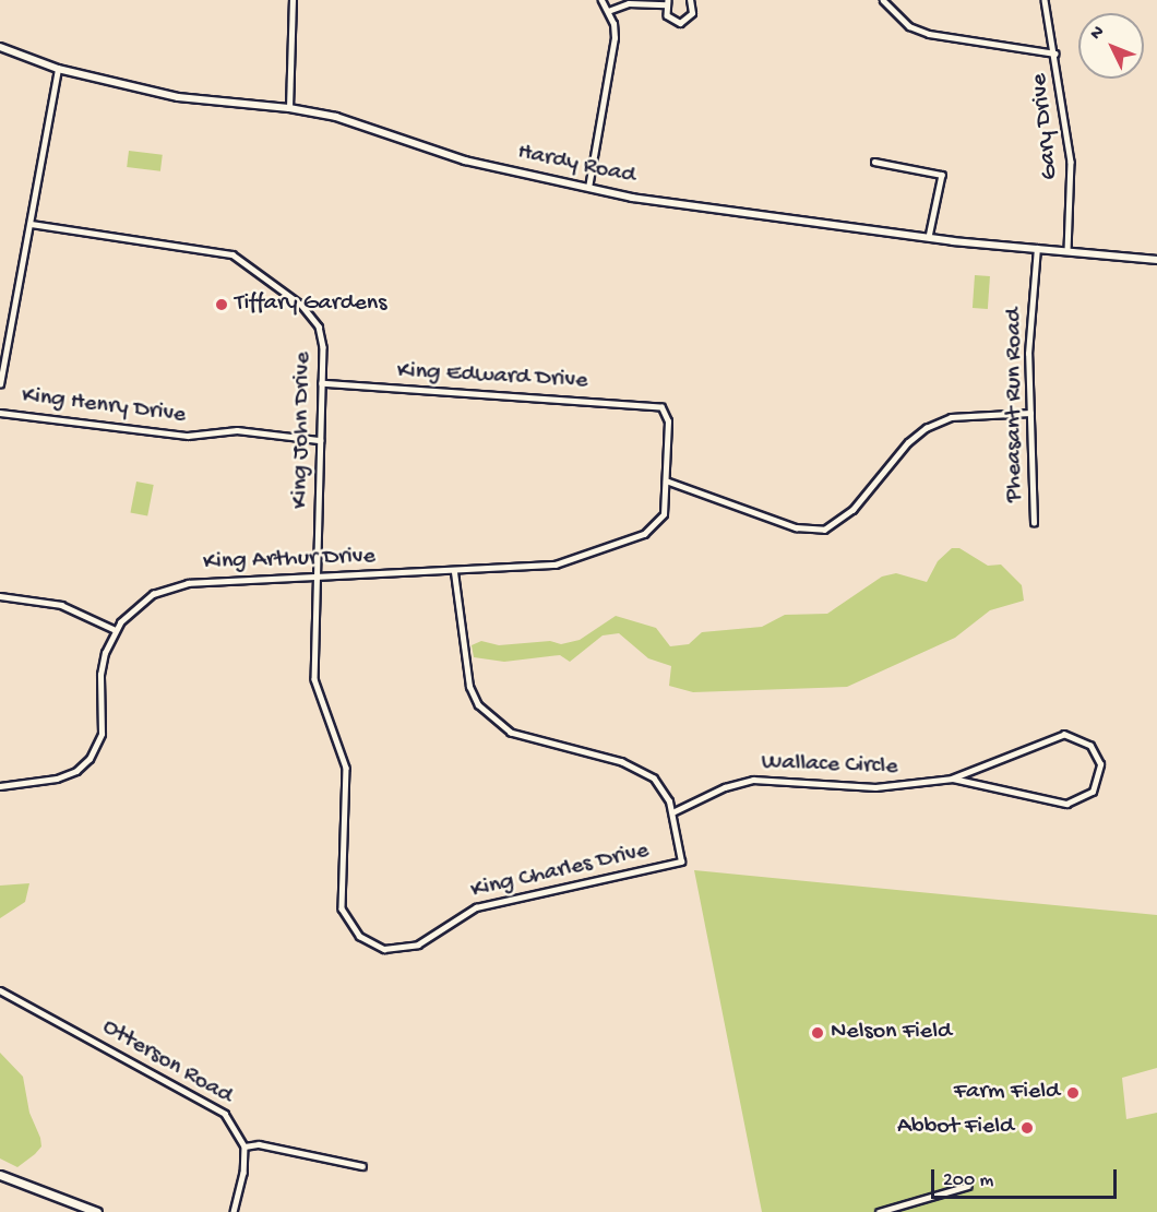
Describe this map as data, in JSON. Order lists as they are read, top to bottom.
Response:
{
  "streets": {
    "street": [
      "Gary Drive",
      "Hardy Road",
      "King Edward Drive",
      "Pheasant Run Road",
      "King Henry Drive",
      "King John Drive",
      "King Arthur Drive",
      "Wallace Circle",
      "King Charles Drive",
      "Otterson Road"
    ]
  },
  "crossings": [
    ["Gary Drive", "Hardy Road"],
    ["Hardy Road", "Pheasant Run Road"],
    ["King Edward Drive", "King John Drive"],
    ["King Edward Drive", "King Arthur Drive"],
    ["King Henry Drive", "King John Drive"],
    ["King John Drive", "King Arthur Drive"],
    ["King John Drive", "King Charles Drive"],
    ["King Arthur Drive", "King Charles Drive"],
    ["Wallace Circle", "King Charles Drive"]
  ],
  "places": [
    "Tiffary Gardens",
    "Nelson Field",
    "Farm Field",
    "Abbot Field"
  ],
  "scale_bar": "200 m",
  "north": "top left"
}
